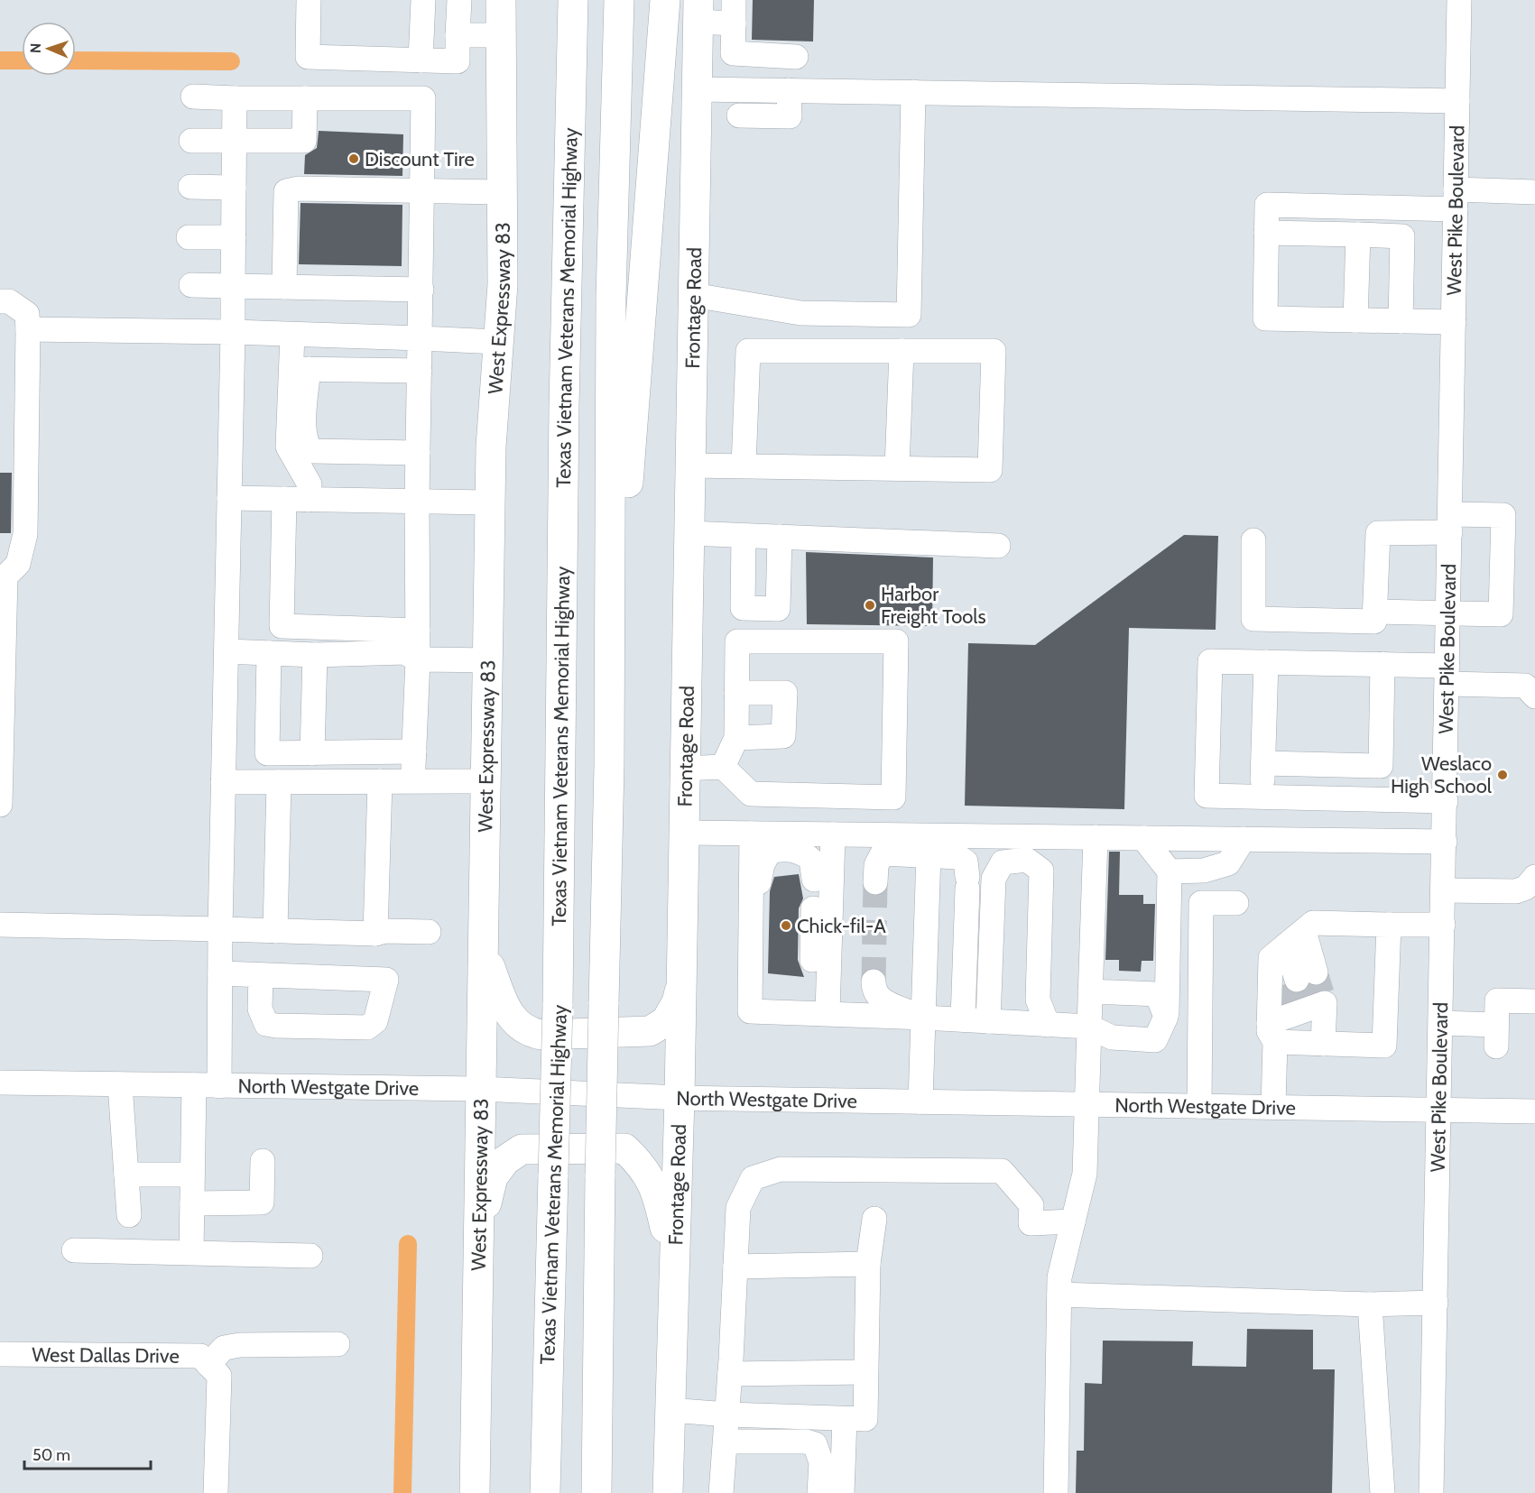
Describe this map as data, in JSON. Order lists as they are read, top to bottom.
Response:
{
  "streets": {
    "main road": ["West Expressway 83", "Texas Vietnam Veterans Memorial Highway", "Frontage Road"],
    "street": ["West Pike Boulevard", "North Westgate Drive", "West Dallas Drive"]
  },
  "crossings": [
    ["West Pike Boulevard", "North Westgate Drive"],
    ["West Expressway 83", "North Westgate Drive"],
    ["Frontage Road", "North Westgate Drive"]
  ],
  "places": [
    "Discount Tire",
    "Harbor Freight Tools",
    "Weslaco High School",
    "Chick-fil-A"
  ],
  "scale_bar": "50 m",
  "north": "left"
}
